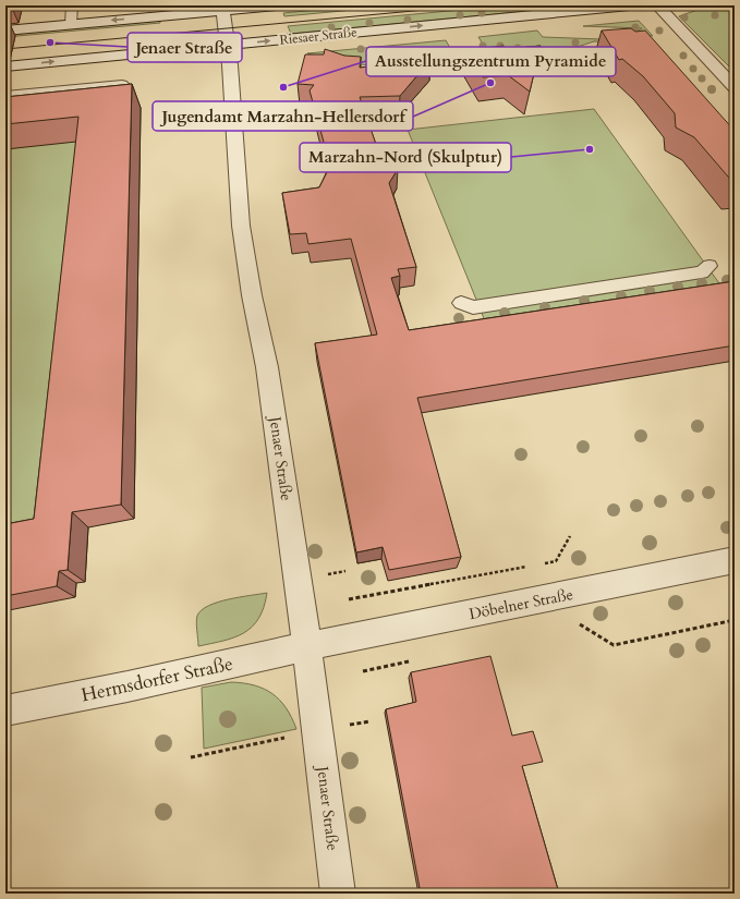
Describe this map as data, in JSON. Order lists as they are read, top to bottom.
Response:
{
  "streets": {
    "street": [
      "Riesaer Straße",
      "Jenaer Straße",
      "Döbelner Straße",
      "Hermsdorfer Straße"
    ]
  },
  "crossings": [
    ["Riesaer Straße", "Jenaer Straße"],
    ["Jenaer Straße", "Döbelner Straße"],
    ["Jenaer Straße", "Hermsdorfer Straße"],
    ["Döbelner Straße", "Hermsdorfer Straße"]
  ],
  "places": [
    "Jenaer Straße",
    "Jugendamt Marzahn-Hellersdorf",
    "Ausstellungszentrum Pyramide",
    "Marzahn-Nord (Skulptur)"
  ]
}
